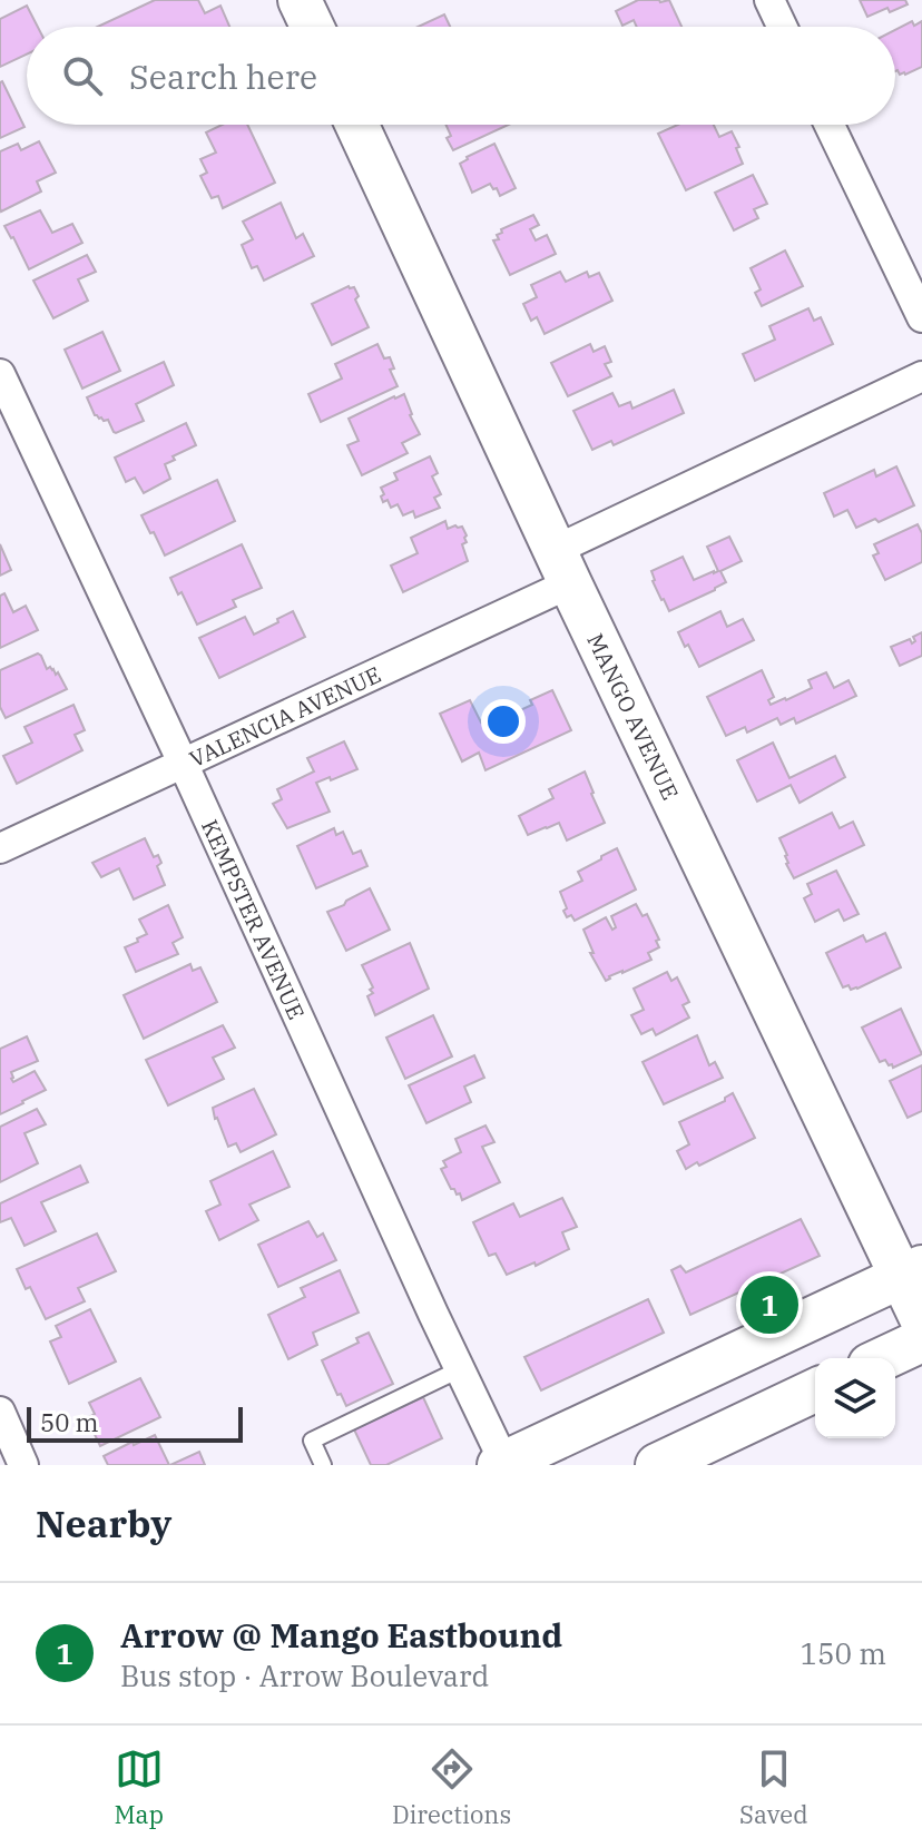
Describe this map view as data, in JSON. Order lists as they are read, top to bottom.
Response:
{
  "streets": {
    "street": ["VALENCIA AVENUE", "MANGO AVENUE", "KEMPSTER AVENUE"]
  },
  "crossings": [
    ["VALENCIA AVENUE", "MANGO AVENUE"],
    ["VALENCIA AVENUE", "KEMPSTER AVENUE"]
  ],
  "scale_bar": "50 m",
  "page": {
    "search": "Search here",
    "pins": "1",
    "scale": "50 m",
    "heading": "Nearby",
    "list": [
      {
        "mark": "1",
        "name": "Arrow @ Mango Eastbound",
        "note": "Bus stop · Arrow Boulevard",
        "value": "150 m"
      }
    ],
    "nav": ["Map", "Directions", "Saved"]
  }
}
